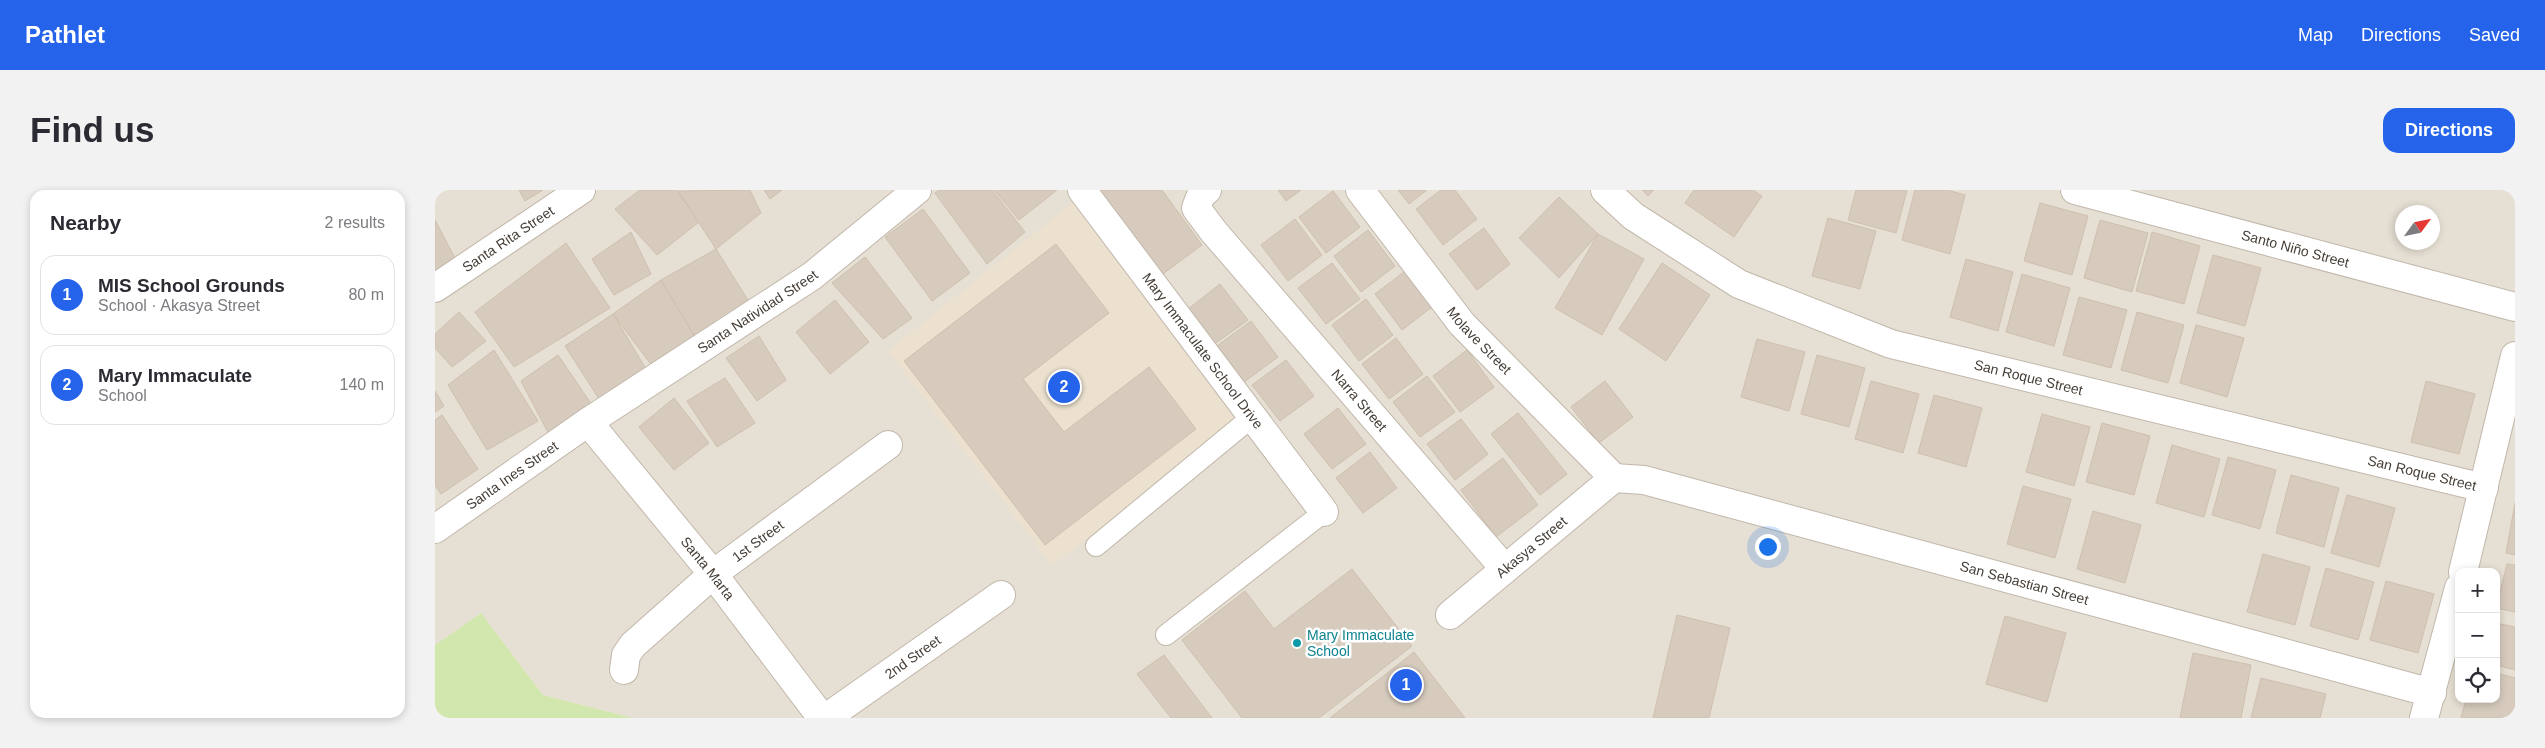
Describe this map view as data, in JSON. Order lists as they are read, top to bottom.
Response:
{
  "streets": {
    "street": [
      "Santa Rita Street",
      "Santo Niño Street",
      "Santa Natividad Street",
      "Molave Street",
      "Mary Immaculate School Drive",
      "San Roque Street",
      "Narra Street",
      "Santa Ines Street",
      "1st Street",
      "Akasya Street",
      "Santa Marta",
      "San Sebastian Street",
      "2nd Street"
    ]
  },
  "crossings": [
    ["Santa Natividad Street", "Santa Ines Street"],
    ["Santa Natividad Street", "Santa Marta"],
    ["Molave Street", "Akasya Street"],
    ["Molave Street", "San Sebastian Street"],
    ["Narra Street", "Akasya Street"],
    ["Santa Ines Street", "Santa Marta"],
    ["1st Street", "Santa Marta"],
    ["Akasya Street", "San Sebastian Street"],
    ["Santa Marta", "2nd Street"]
  ],
  "places": ["Mary Immaculate School"],
  "north": "top right",
  "page": {
    "header": "Pathlet",
    "nav": ["Map", "Directions", "Saved"],
    "buttons": "Directions",
    "title": "Find us",
    "heading": ["Nearby", "2 results"],
    "list": [
      {
        "mark": "1",
        "name": "MIS School Grounds",
        "note": "School · Akasya Street",
        "value": "80 m"
      },
      {
        "mark": "2",
        "name": "Mary Immaculate",
        "note": "School",
        "value": "140 m"
      }
    ],
    "pins": ["2", "1"],
    "map_buttons": ["+", "−"]
  }
}
